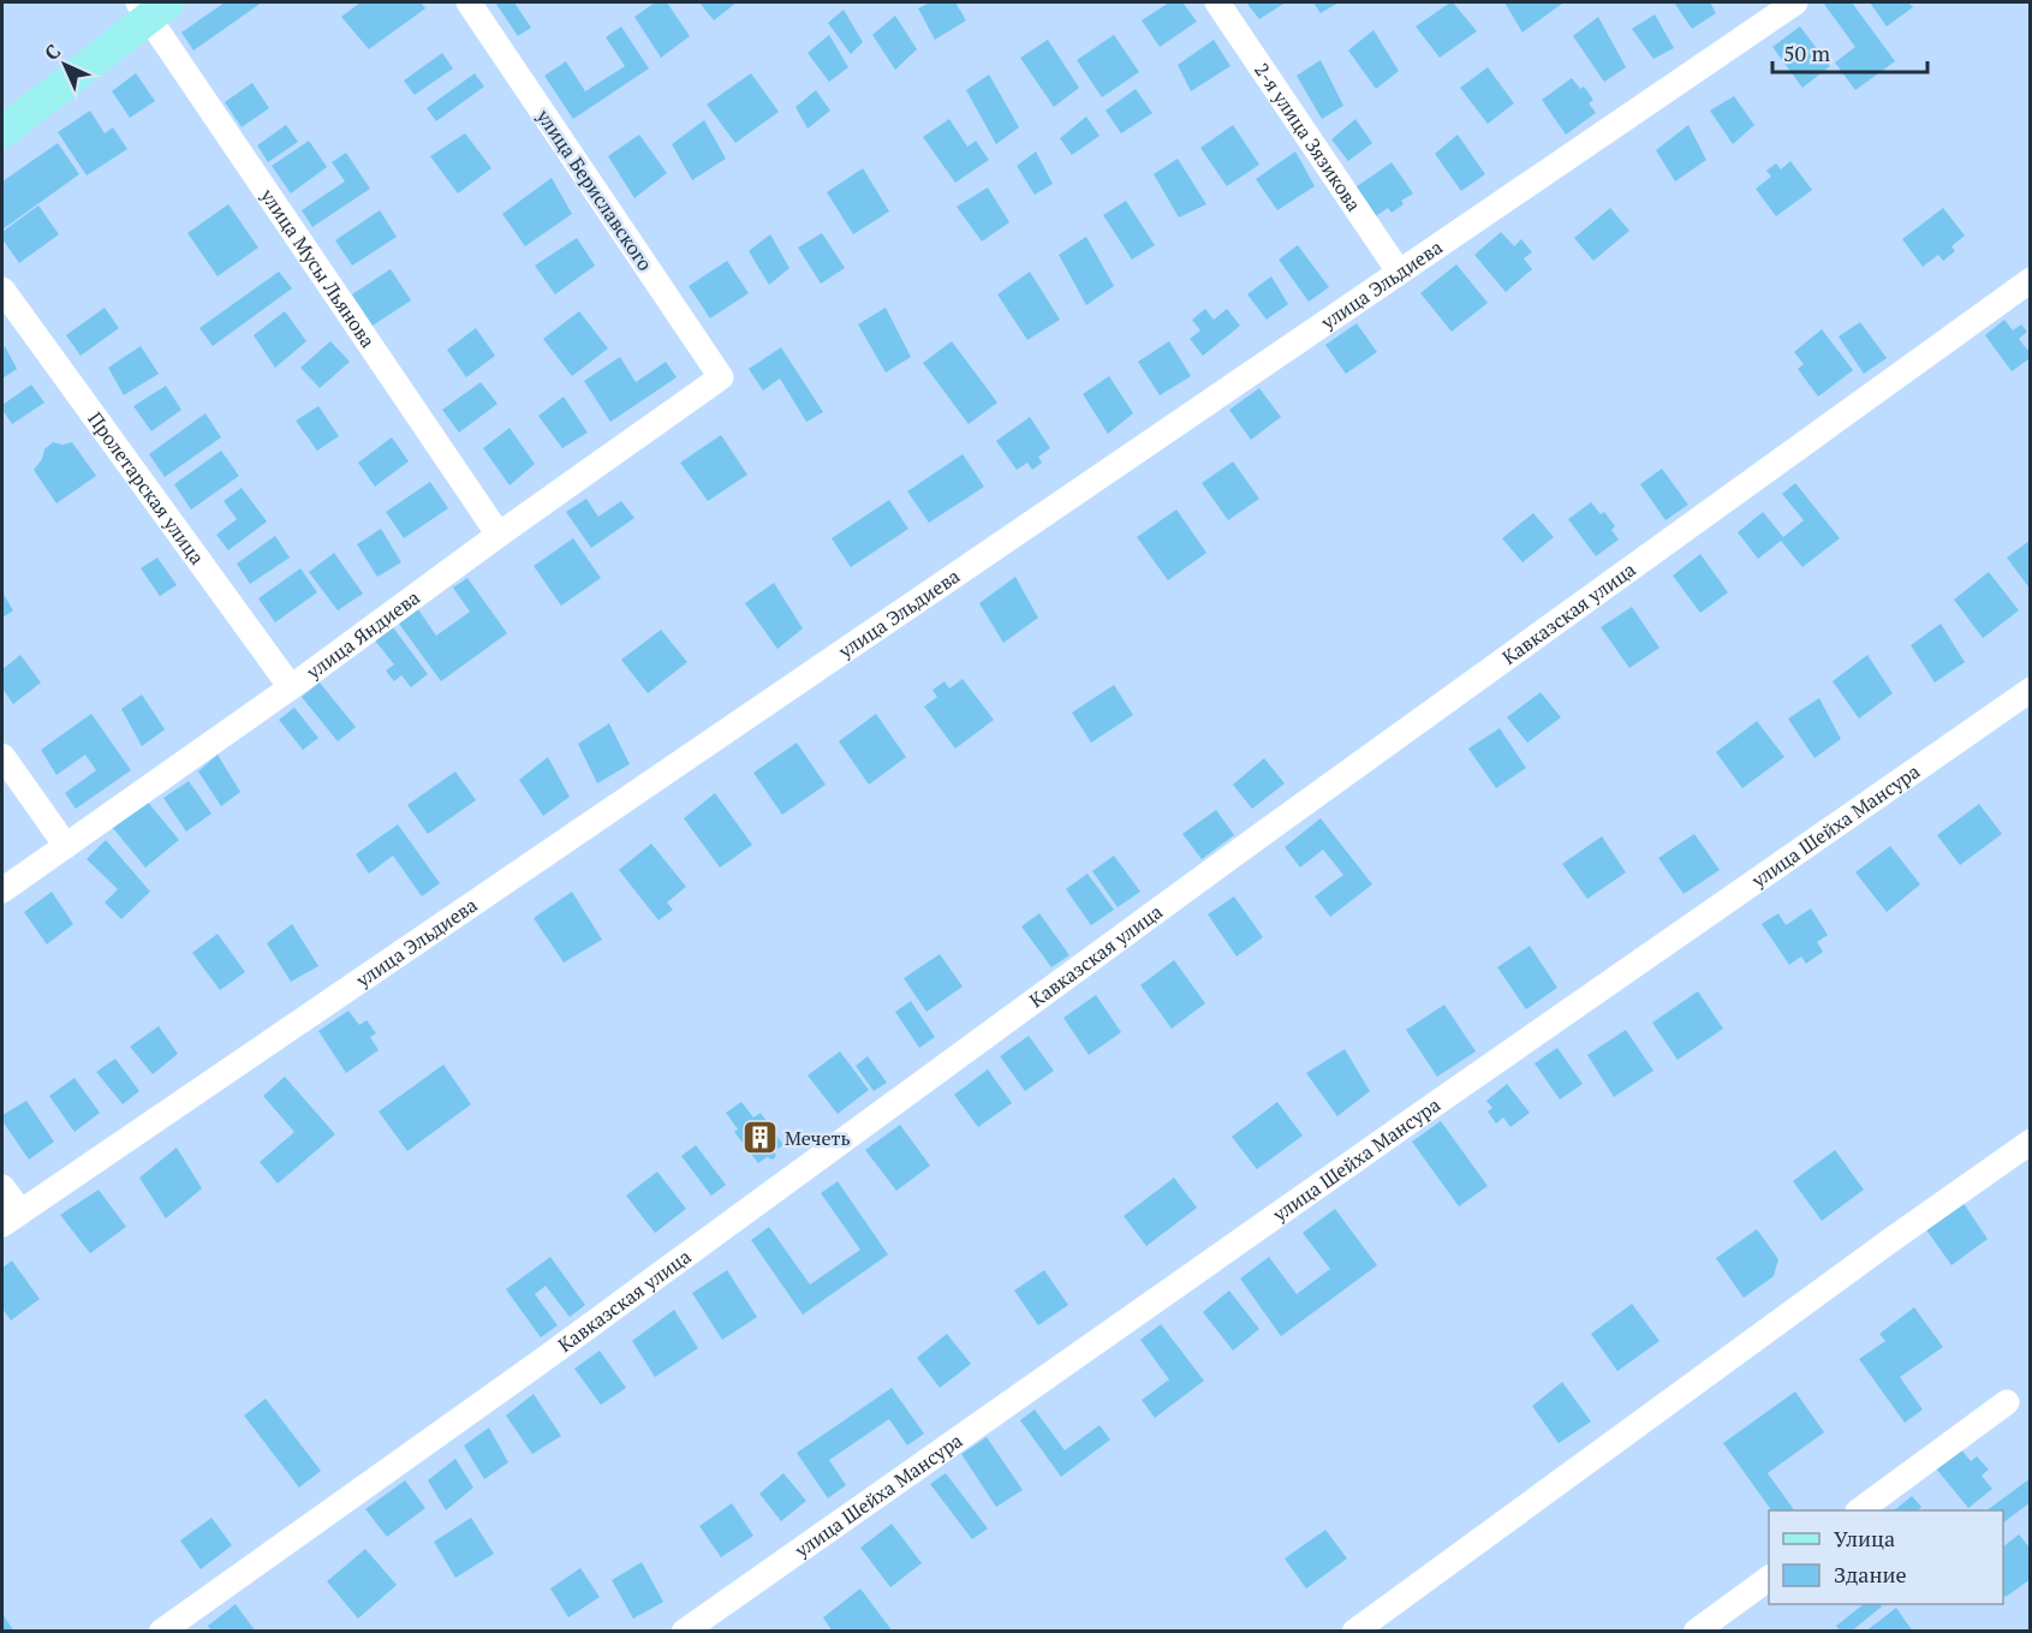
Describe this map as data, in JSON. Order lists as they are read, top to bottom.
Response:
{
  "streets": {
    "street": [
      "2-я улица Зязикова",
      "улица Бериславского",
      "улица Мусы Льянова",
      "улица Эльдиева",
      "Пролетарская улица",
      "Кавказская улица",
      "улица Яндиева",
      "улица Шейха Мансура"
    ]
  },
  "crossings": [
    ["2-я улица Зязикова", "улица Эльдиева"],
    ["улица Бериславского", "улица Яндиева"],
    ["улица Мусы Льянова", "улица Яндиева"],
    ["Пролетарская улица", "улица Яндиева"]
  ],
  "places": {
    "building": ["Мечеть"]
  },
  "legend": ["Улица", "Здание"],
  "scale_bar": "50 m",
  "north": "top left"
}
